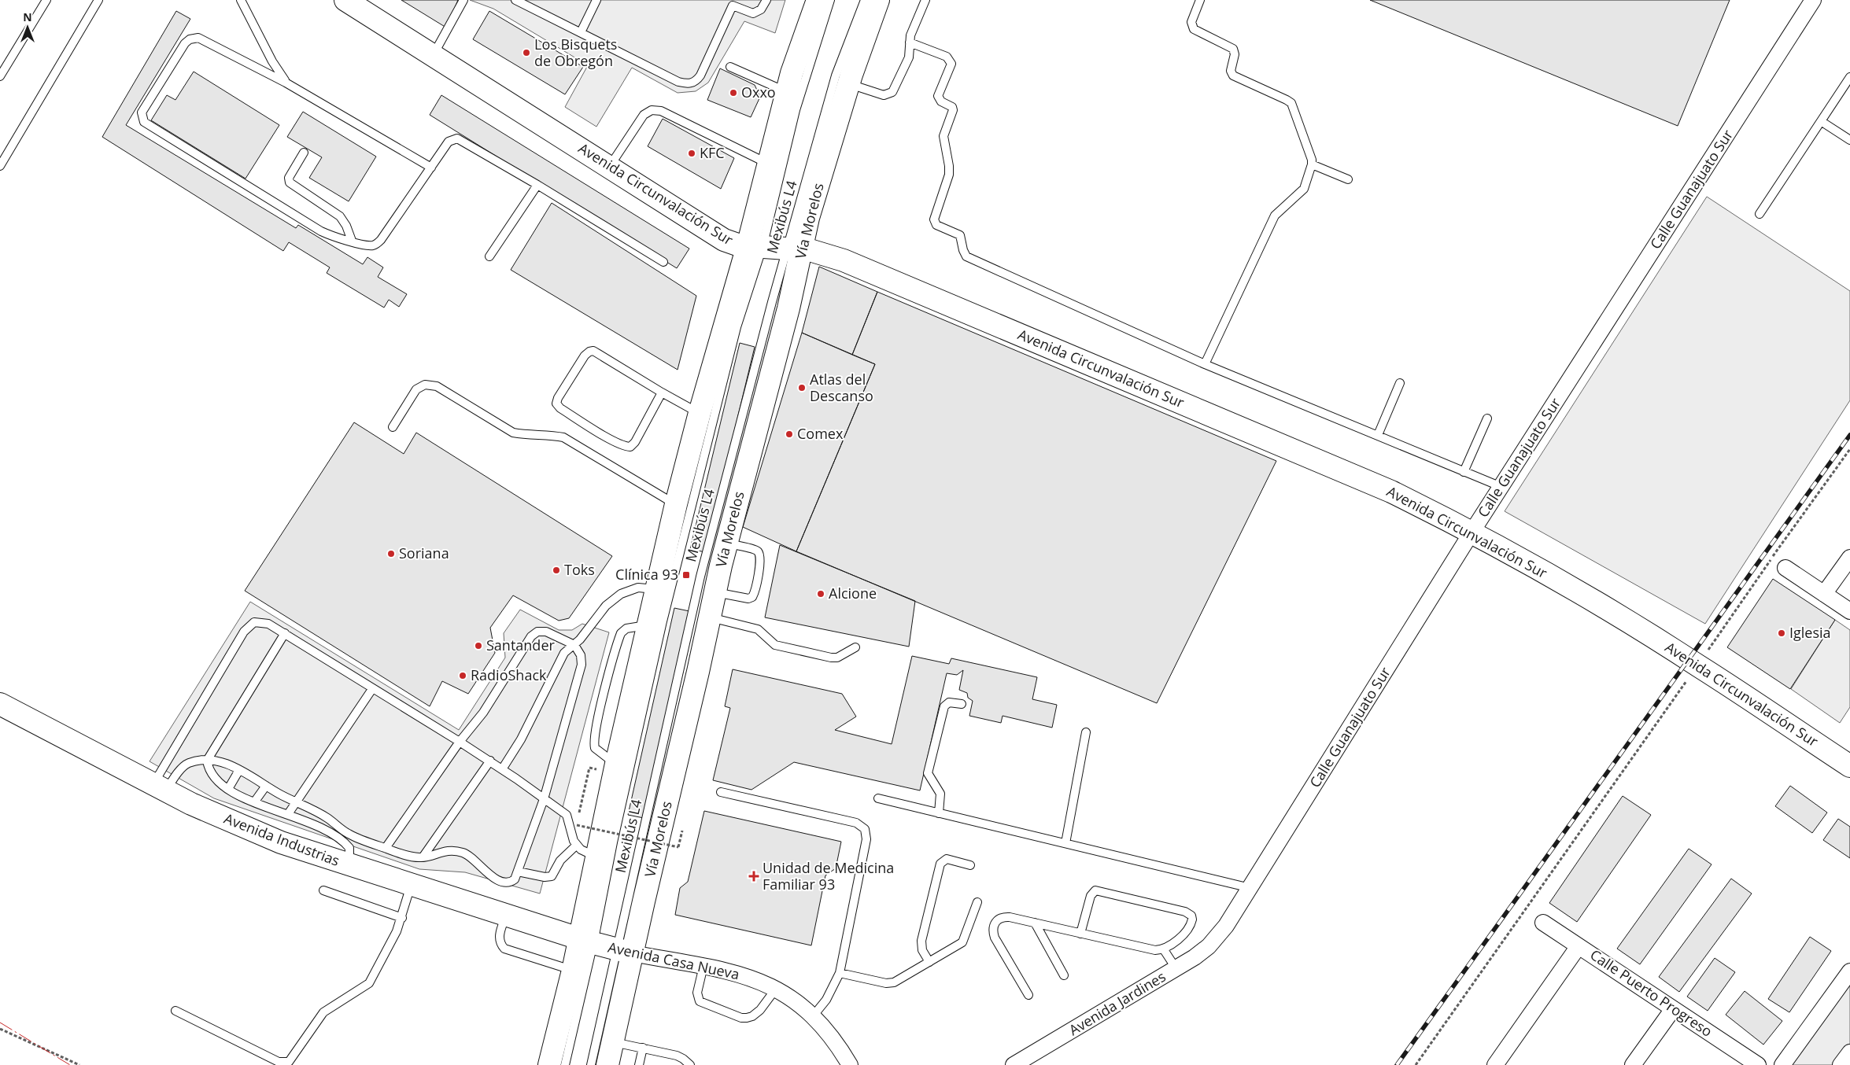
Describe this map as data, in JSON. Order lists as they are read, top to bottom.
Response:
{
  "streets": {
    "main road": [
      "Avenida Circunvalación Sur",
      "Vía Morelos",
      "Avenida Industrias",
      "Avenida Casa Nueva"
    ],
    "street": ["Calle Guanajuato Sur", "Calle Puerto Progreso", "Avenida Jardines"],
    "lane": ["Mexibús L4"]
  },
  "crossings": [
    ["Calle Guanajuato Sur", "Avenida Circunvalación Sur"],
    ["Calle Guanajuato Sur", "Avenida Jardines"],
    ["Avenida Circunvalación Sur", "Mexibús L4"],
    ["Avenida Circunvalación Sur", "Vía Morelos"],
    ["Mexibús L4", "Vía Morelos"],
    ["Mexibús L4", "Avenida Industrias"],
    ["Mexibús L4", "Avenida Casa Nueva"],
    ["Vía Morelos", "Avenida Casa Nueva"],
    ["Avenida Industrias", "Avenida Casa Nueva"]
  ],
  "places": {
    "other": [
      "Los Bisquets de Obregón",
      "Oxxo",
      "KFC",
      "Atlas del Descanso",
      "Comex",
      "Soriana",
      "Toks",
      "Alcione",
      "Iglesia",
      "Santander",
      "RadioShack"
    ],
    "transit": ["Clínica 93"],
    "health": ["Unidad de Medicina Familiar 93"]
  },
  "north": "top"
}
